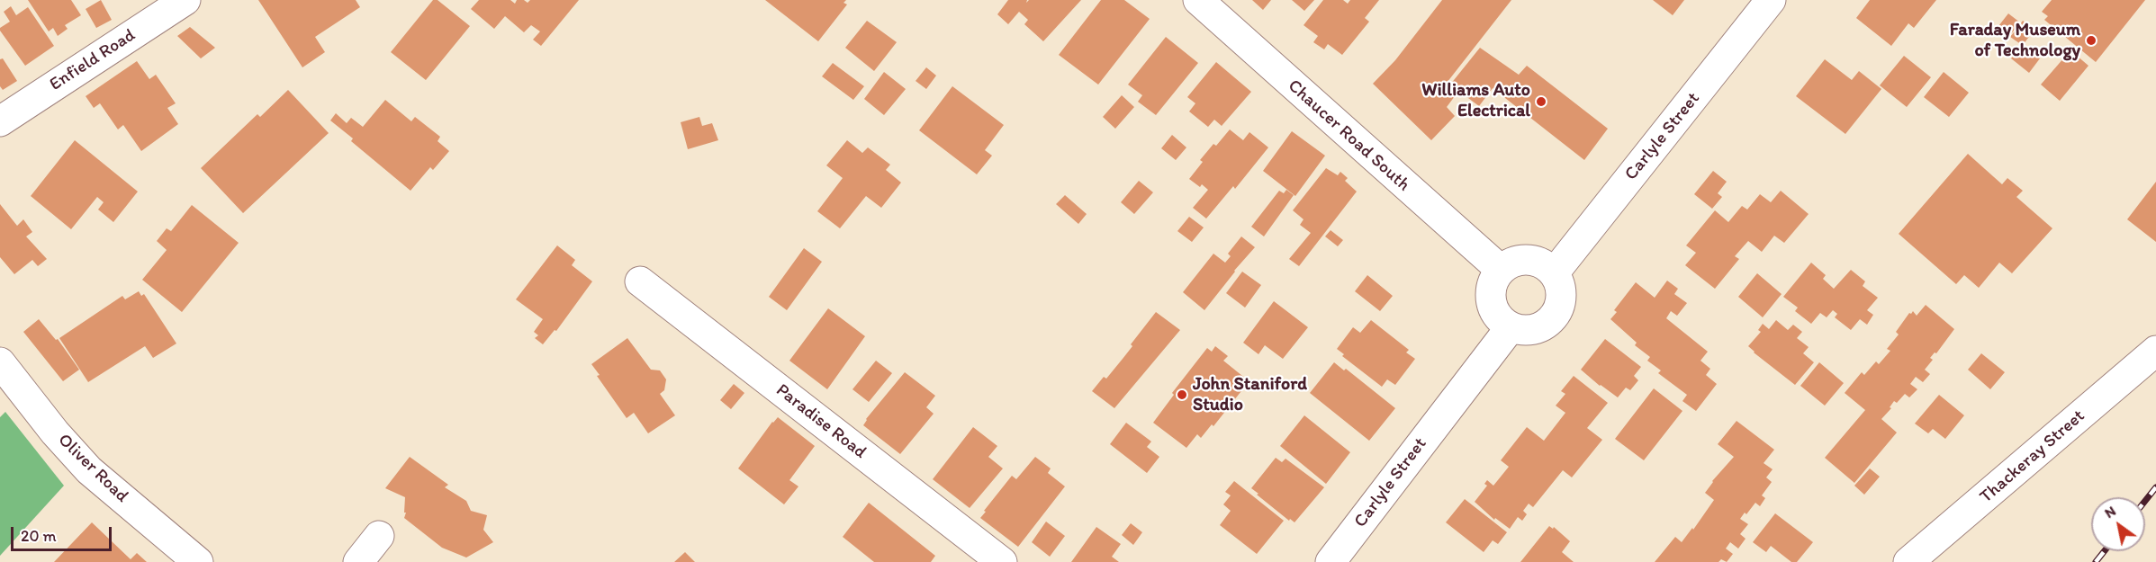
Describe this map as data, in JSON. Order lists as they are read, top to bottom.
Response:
{
  "streets": {
    "street": [
      "Enfield Road",
      "Chaucer Road South",
      "Carlyle Street",
      "Paradise Road",
      "Thackeray Street",
      "Oliver Road"
    ]
  },
  "crossings": [
    ["Chaucer Road South", "Carlyle Street"]
  ],
  "places": ["Faraday Museum of Technology", "Williams Auto Electrical", "John Staniford Studio"],
  "scale_bar": "20 m",
  "north": "top left"
}
